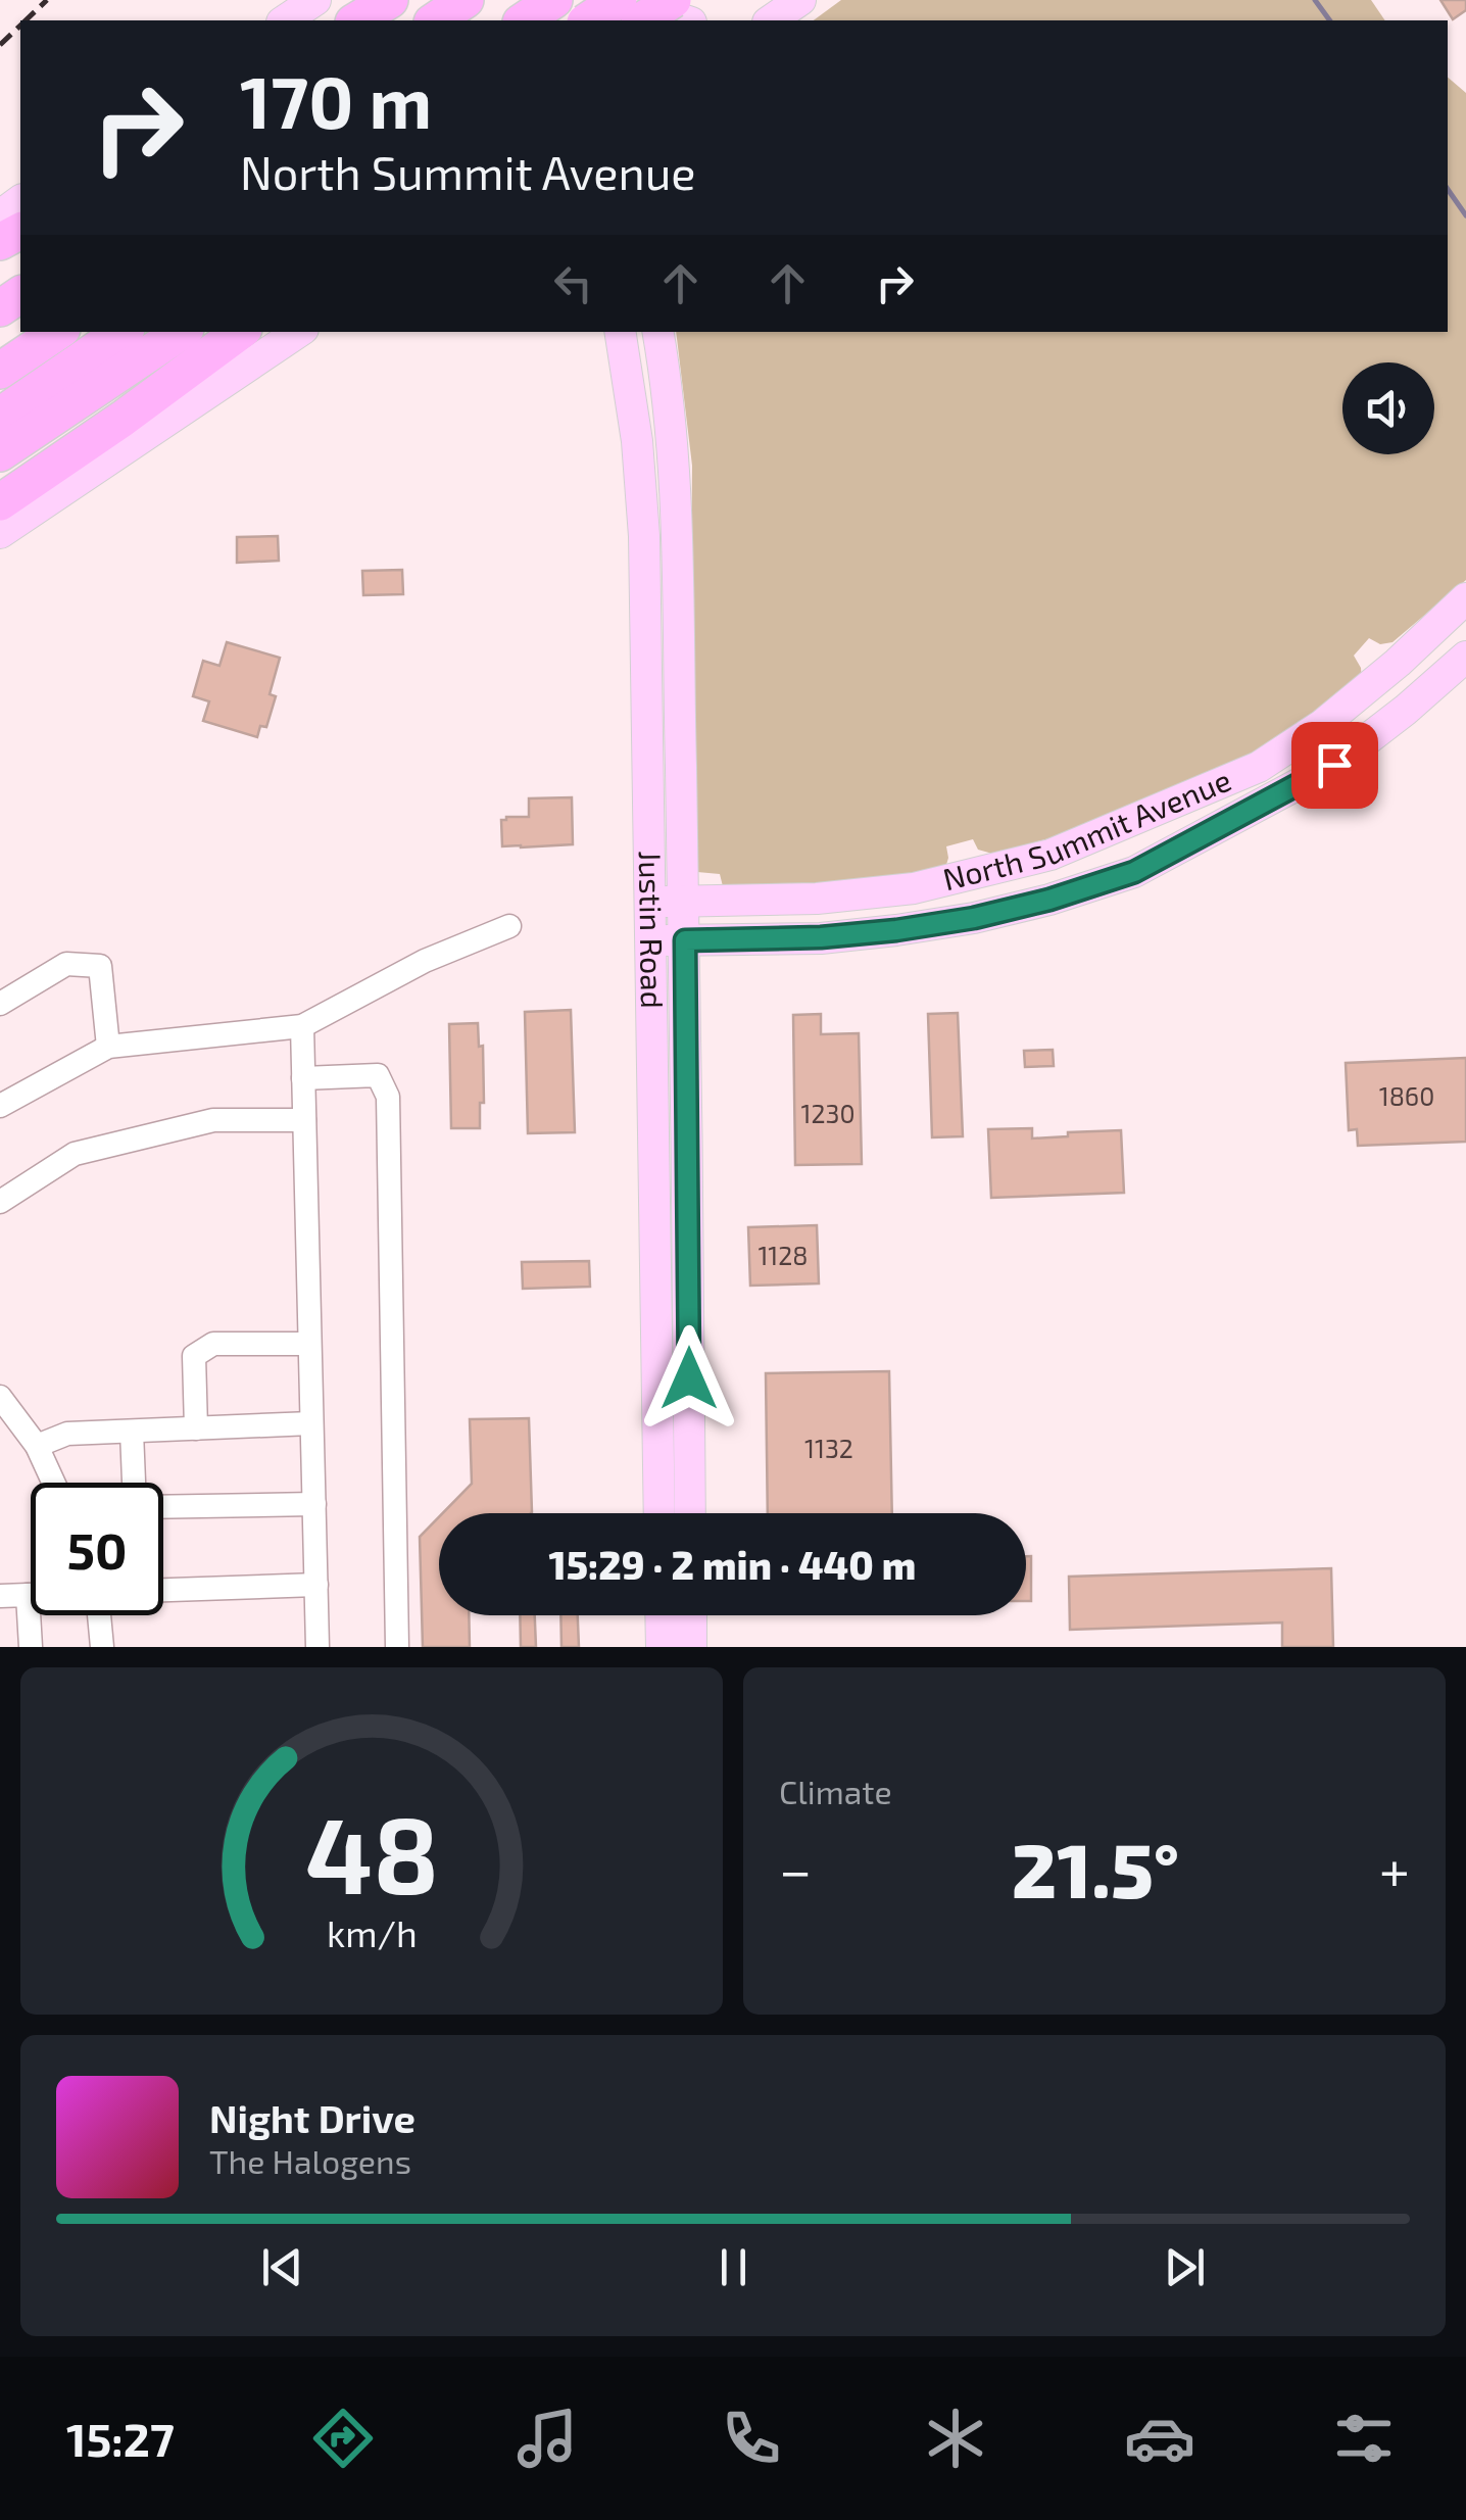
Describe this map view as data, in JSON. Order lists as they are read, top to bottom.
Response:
{
  "streets": {
    "main road": ["North Summit Avenue", "Justin Road"]
  },
  "crossings": [
    ["North Summit Avenue", "Justin Road"]
  ],
  "house_numbers": [
    "1860",
    "1230",
    "1128",
    "1132"
  ],
  "page": {
    "turn": ["170 m", "North Summit Avenue"],
    "limit": "50",
    "trip": "15:29 · 2 min · 440 m",
    "tile": "Climate",
    "heat": ["−", "21.5°", "+"],
    "song": ["Night Drive", "The Halogens"],
    "tabs": "15:27",
    "gauge": ["48", "km/h"]
  }
}
